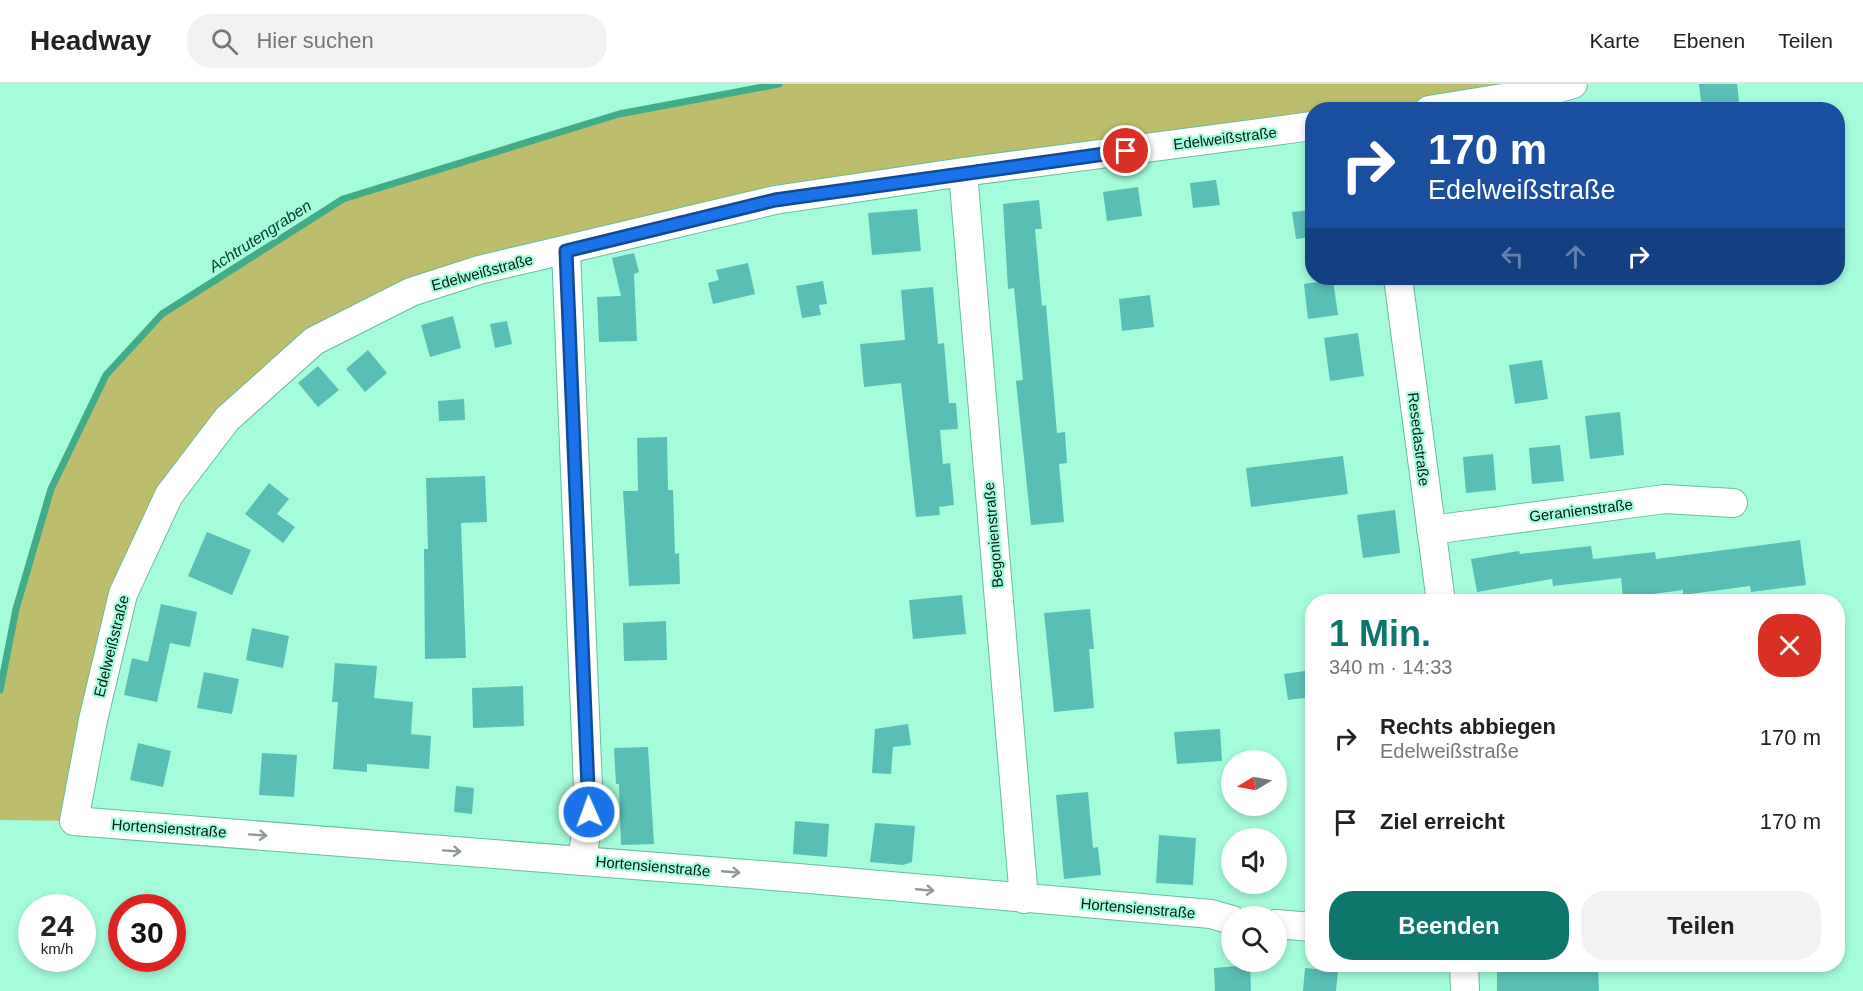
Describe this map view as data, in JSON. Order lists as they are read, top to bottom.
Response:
{
  "streets": {
    "street": [
      "Edelweißstraße",
      "Resedastraße",
      "Geranienstraße",
      "Begonienstraße",
      "Hortensienstraße"
    ]
  },
  "crossings": [
    ["Edelweißstraße", "Begonienstraße"],
    ["Edelweißstraße", "Hortensienstraße"],
    ["Resedastraße", "Geranienstraße"],
    ["Begonienstraße", "Hortensienstraße"]
  ],
  "one_way": ["Hortensienstraße"],
  "water": ["Achtrutengraben"],
  "north": "left",
  "page": {
    "header": "Headway",
    "search": "Hier suchen",
    "nav": ["Karte", "Ebenen", "Teilen"],
    "turn": ["170 m", "Edelweißstraße"],
    "heading": ["1 Min.", "340 m · 14:33"],
    "list": [
      {
        "name": "Rechts abbiegen",
        "note": "Edelweißstraße",
        "value": "170 m"
      },
      {
        "name": "Ziel erreicht",
        "value": "170 m"
      }
    ],
    "buttons": ["Beenden", "Teilen"],
    "speed": "24 km/h",
    "limit": "30"
  }
}
